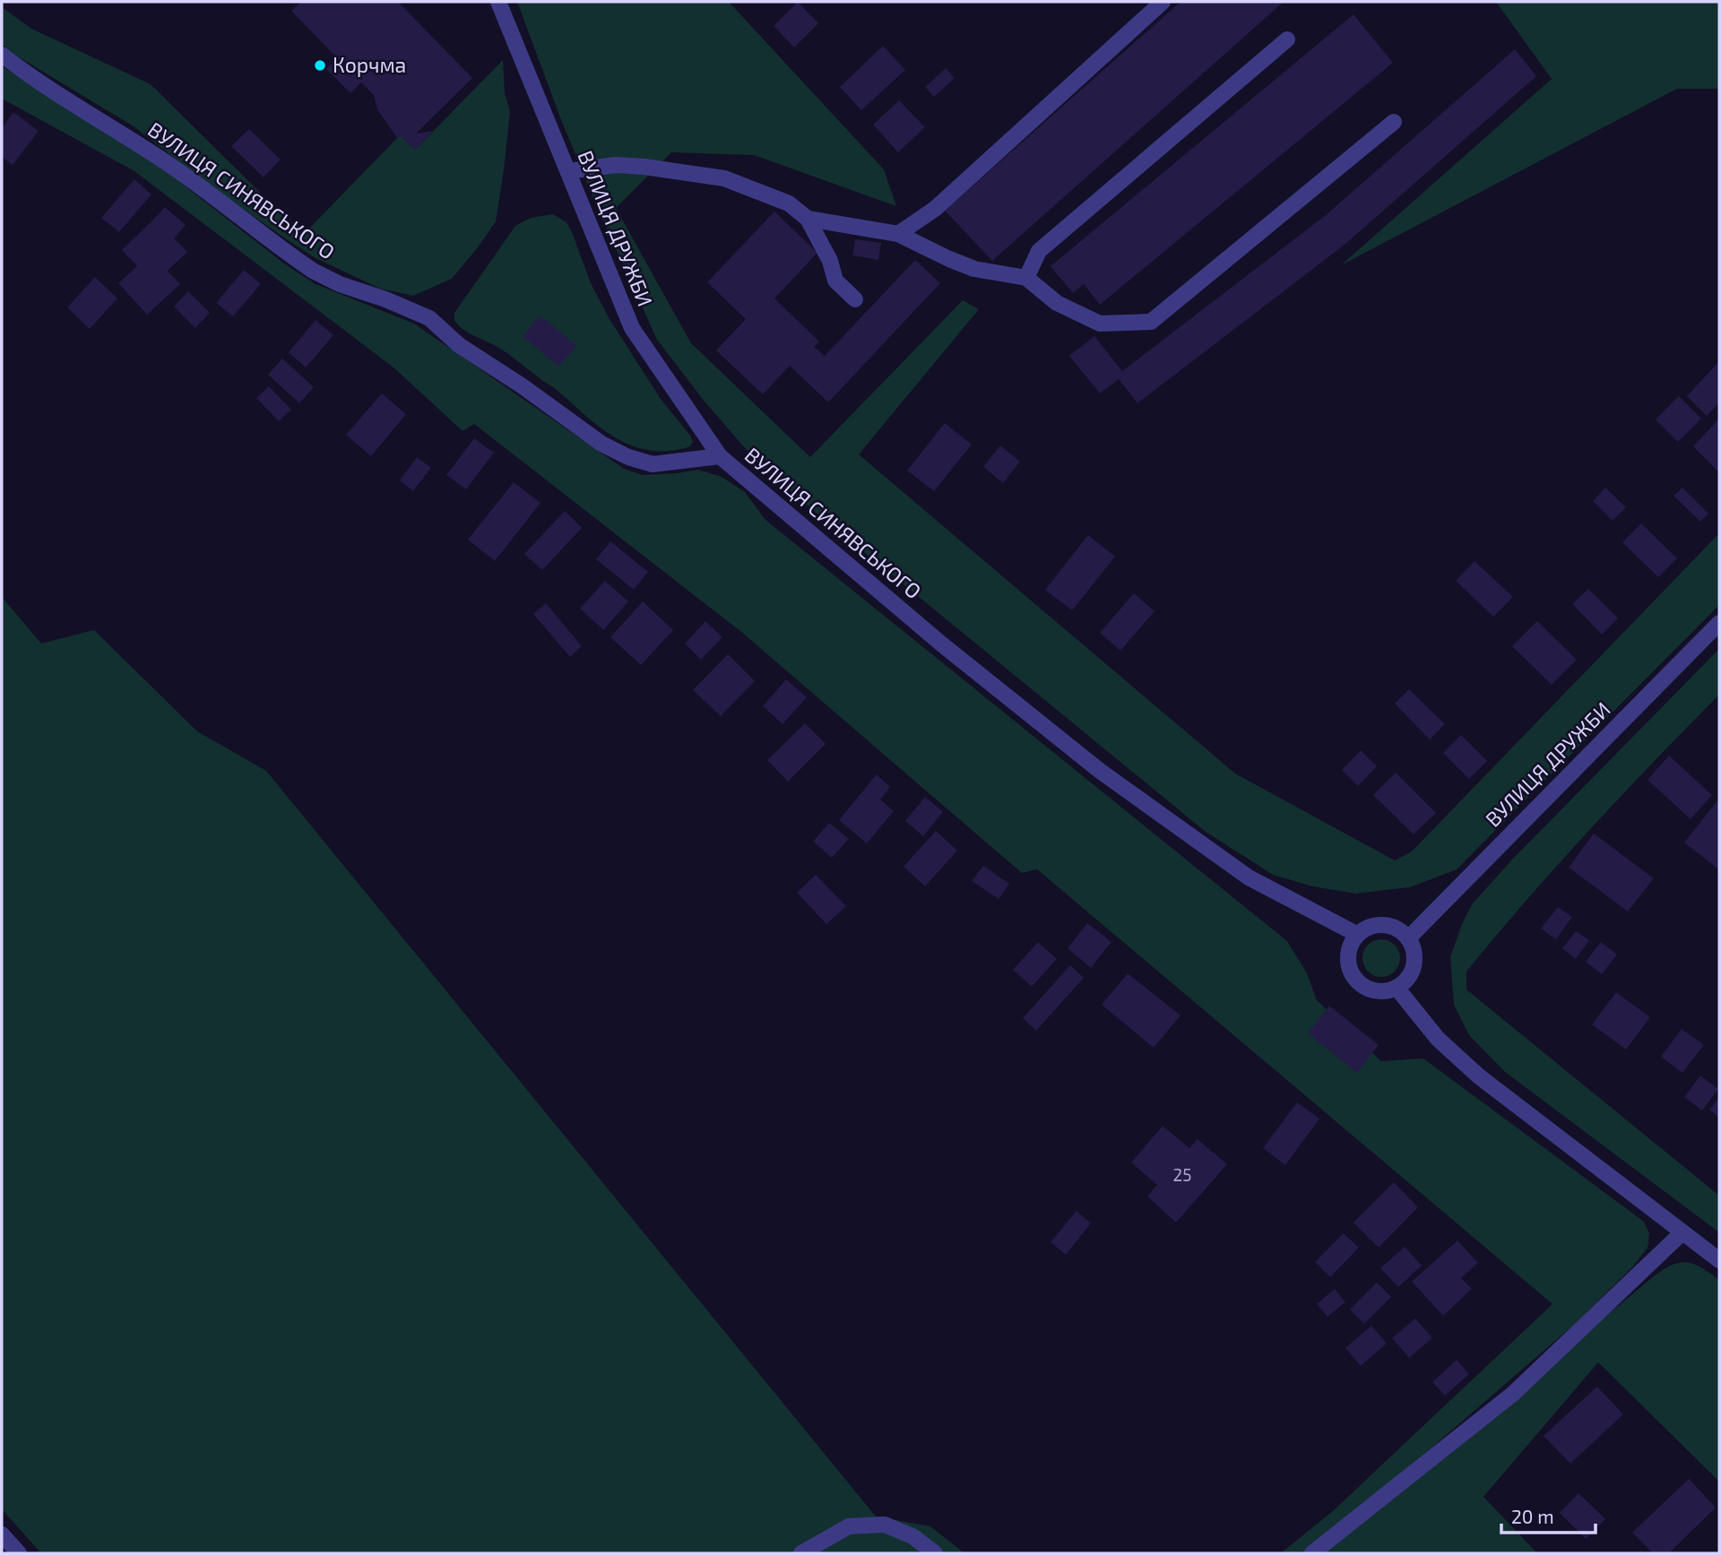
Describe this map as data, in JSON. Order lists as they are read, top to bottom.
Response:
{
  "streets": {
    "street": ["ВУЛИЦЯ СИНЯВСЬКОГО", "ВУЛИЦЯ ДРУЖБИ"]
  },
  "crossings": [
    ["ВУЛИЦЯ СИНЯВСЬКОГО", "ВУЛИЦЯ ДРУЖБИ"]
  ],
  "places": ["Корчма"],
  "house_numbers": ["25"],
  "scale_bar": "20 m"
}
